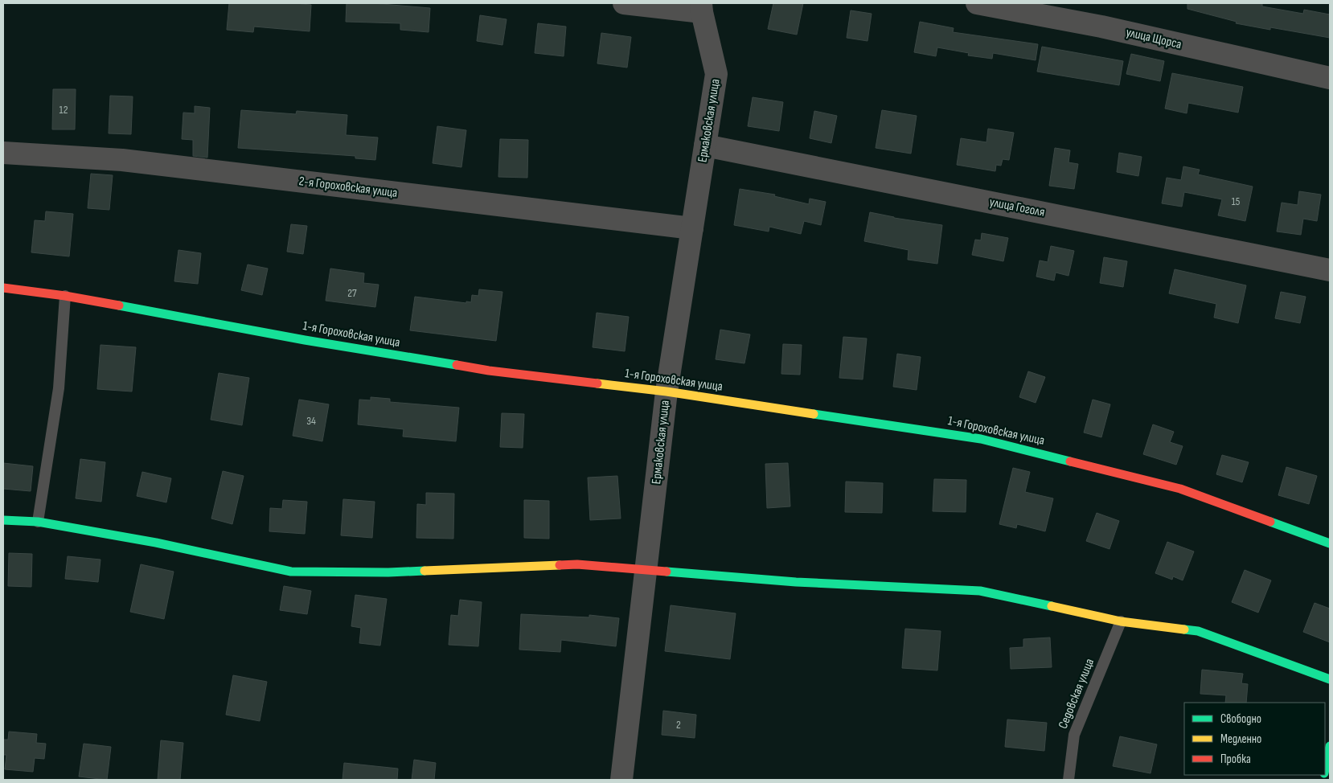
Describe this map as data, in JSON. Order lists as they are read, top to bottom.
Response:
{
  "streets": {
    "street": [
      "улица Щорса",
      "Ермаковская улица",
      "2-я Гороховская улица",
      "улица Гоголя",
      "1-я Гороховская улица"
    ],
    "lane": ["Седовская улица"]
  },
  "crossings": [
    ["Ермаковская улица", "2-я Гороховская улица"],
    ["Ермаковская улица", "улица Гоголя"],
    ["Ермаковская улица", "1-я Гороховская улица"]
  ],
  "house_numbers": [
    "12",
    "15",
    "27",
    "34",
    "2"
  ],
  "legend": ["Свободно", "Медленно", "Пробка"]
}
